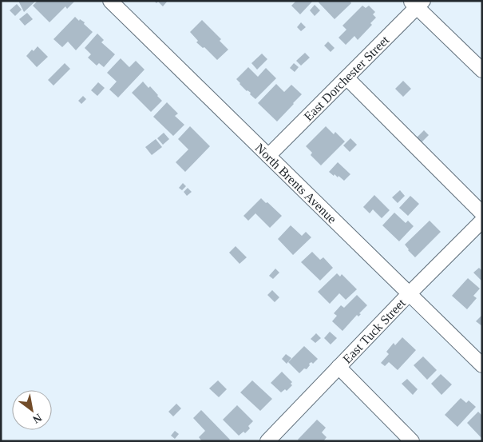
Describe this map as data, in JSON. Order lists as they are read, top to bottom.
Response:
{
  "streets": {
    "street": ["East Dorchester Street", "North Brents Avenue", "East Tuck Street"]
  },
  "crossings": [
    ["East Dorchester Street", "North Brents Avenue"],
    ["North Brents Avenue", "East Tuck Street"]
  ],
  "north": "bottom right"
}
